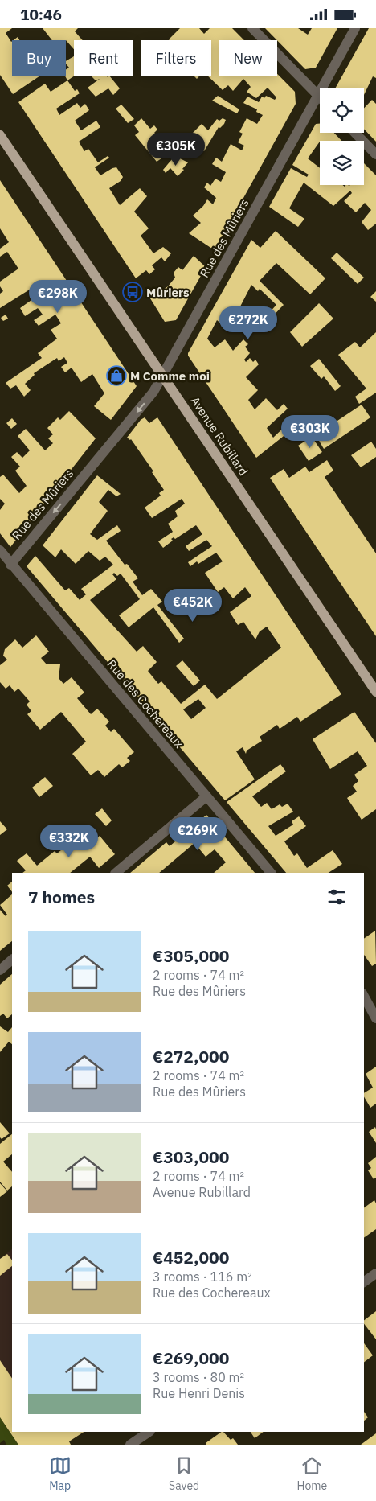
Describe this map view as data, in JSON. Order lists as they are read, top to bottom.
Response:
{
  "streets": {
    "main road": ["Avenue Rubillard"],
    "street": ["Rue des Mûriers", "Rue des Cochereaux"]
  },
  "crossings": [
    ["Rue des Mûriers", "Avenue Rubillard"],
    ["Rue des Mûriers", "Rue des Cochereaux"]
  ],
  "one_way": ["Rue des Mûriers"],
  "places": {
    "bus stop": ["Mûriers"],
    "shop": ["M Comme moi"]
  },
  "page": {
    "status": "10:46",
    "chip": [
      "Buy",
      "Rent",
      "Filters",
      "New"
    ],
    "price": [
      "€305K",
      "€298K",
      "€272K",
      "€303K",
      "€452K",
      "€269K",
      "€332K"
    ],
    "heading": "7 homes",
    "list": [
      {
        "name": "€305,000",
        "note": "2 rooms · 74 m² · Rue des Mûriers"
      },
      {
        "name": "€272,000",
        "note": "2 rooms · 74 m² · Rue des Mûriers"
      },
      {
        "name": "€303,000",
        "note": "2 rooms · 74 m² · Avenue Rubillard"
      },
      {
        "name": "€452,000",
        "note": "3 rooms · 116 m² · Rue des Cochereaux"
      },
      {
        "name": "€269,000",
        "note": "3 rooms · 80 m² · Rue Henri Denis"
      }
    ],
    "tabs": ["Map", "Saved", "Home"]
  }
}
